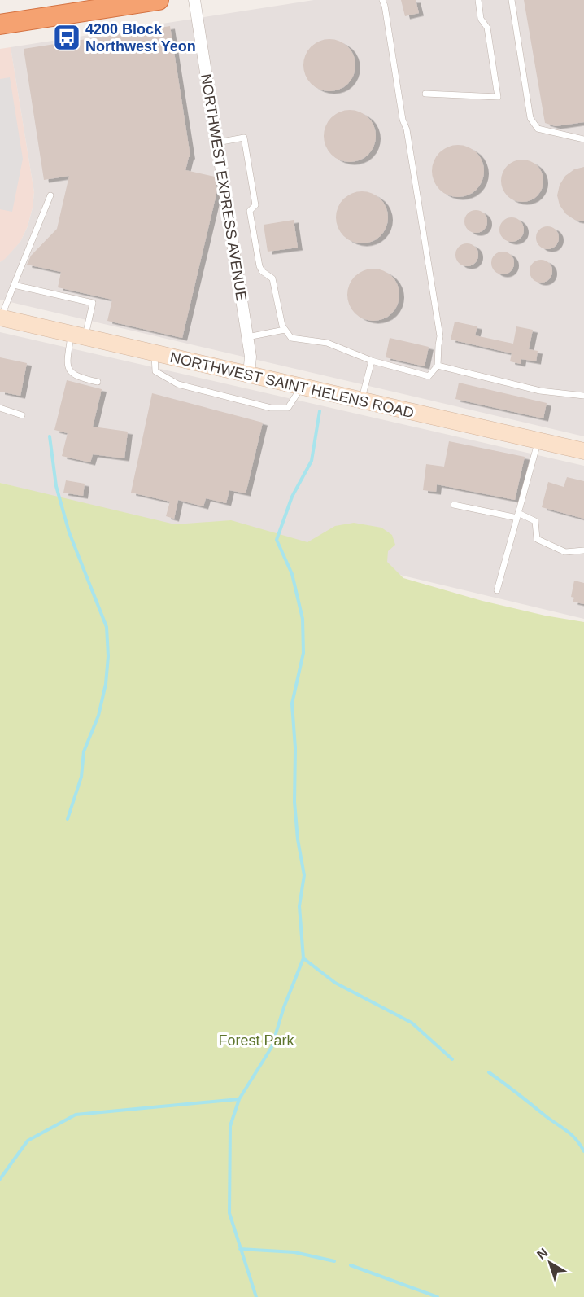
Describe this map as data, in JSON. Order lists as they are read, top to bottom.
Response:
{
  "streets": {
    "main road": ["NORTHWEST SAINT HELENS ROAD"],
    "street": ["NORTHWEST EXPRESS AVENUE"]
  },
  "crossings": [
    ["NORTHWEST EXPRESS AVENUE", "NORTHWEST SAINT HELENS ROAD"]
  ],
  "parks": ["Forest Park"],
  "places": {
    "bus stop": ["4200 Block Northwest Yeon"]
  },
  "north": "top left"
}
